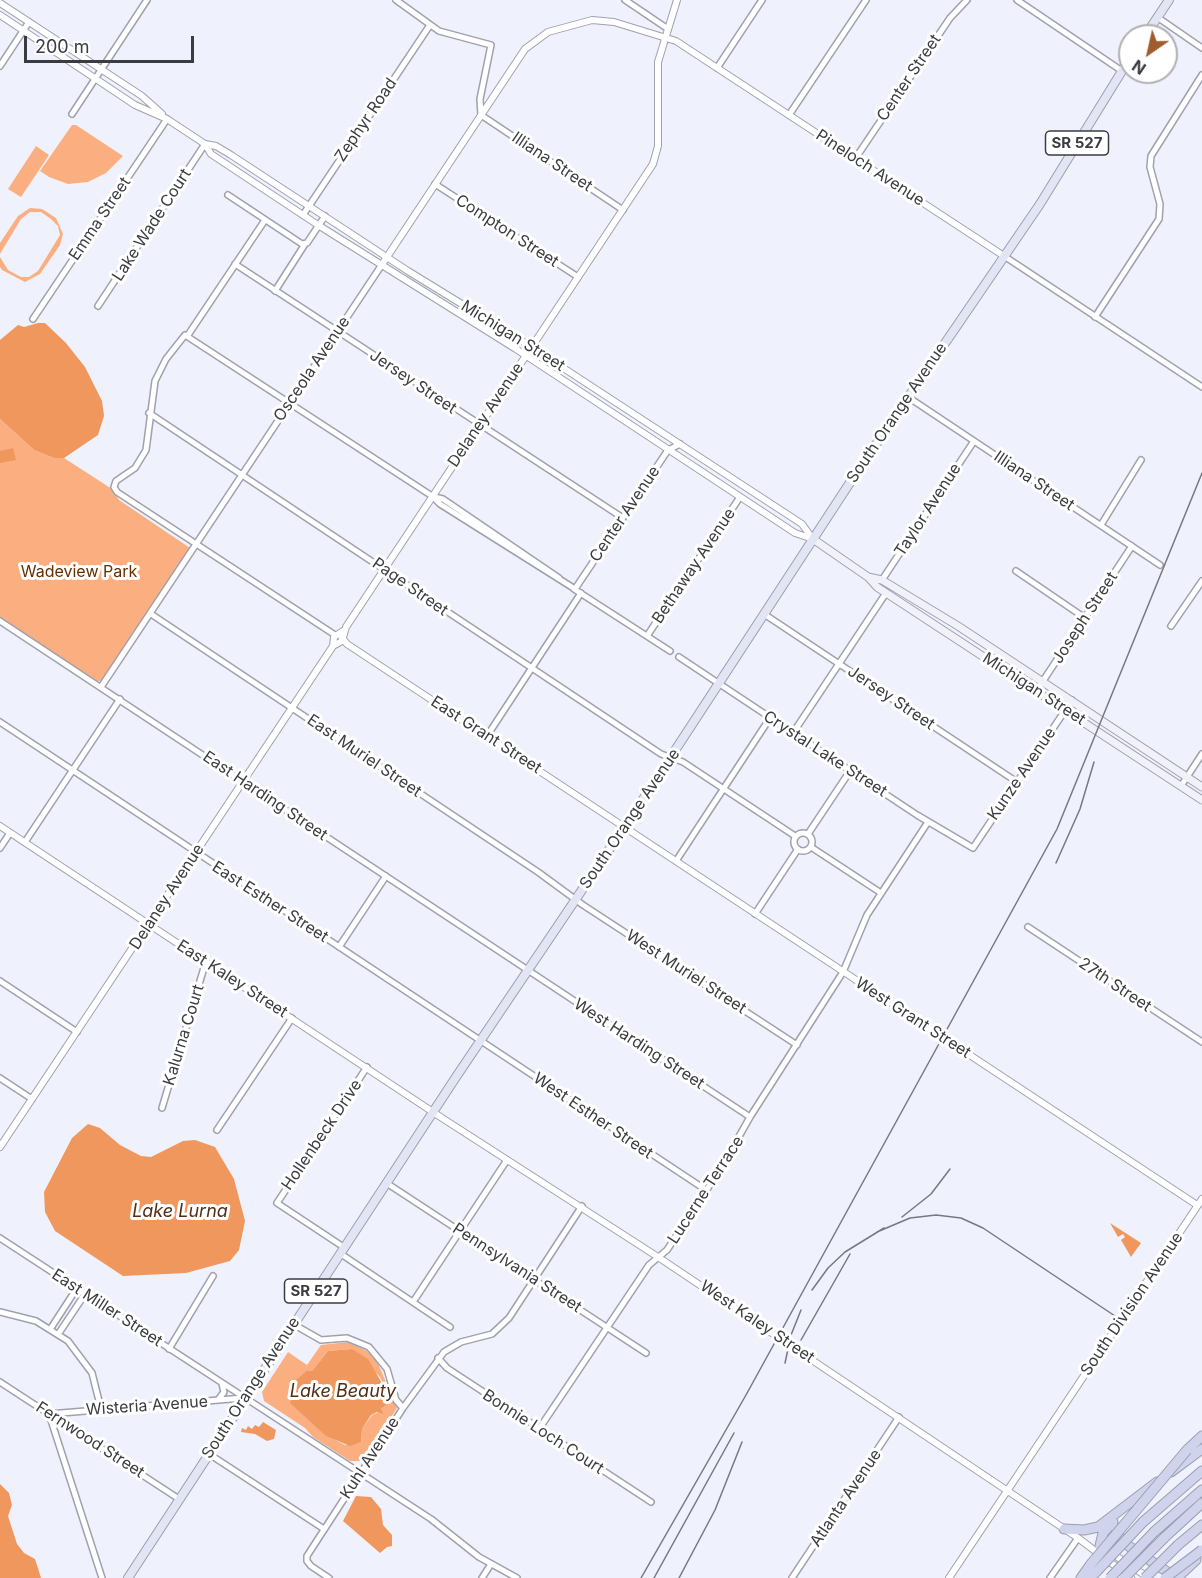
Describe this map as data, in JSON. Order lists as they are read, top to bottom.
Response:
{
  "streets": {
    "main road": ["SR 527", "Michigan Street", "South Orange Avenue"],
    "street": [
      "Center Street",
      "Zephyr Road",
      "Illiana Street",
      "Pineloch Avenue",
      "Emma Street",
      "Lake Wade Court",
      "Compton Street",
      "Osceola Avenue",
      "Jersey Street",
      "Delaney Avenue",
      "Taylor Avenue",
      "Center Avenue",
      "Bethaway Avenue",
      "Page Street",
      "Joseph Street",
      "East Grant Street",
      "Crystal Lake Street",
      "East Muriel Street",
      "Kunze Avenue",
      "East Harding Street",
      "East Esther Street",
      "West Muriel Street",
      "East Kaley Street",
      "27th Street",
      "West Grant Street",
      "Kalurna Court",
      "West Harding Street",
      "West Esther Street",
      "Hollenbeck Drive",
      "Lucerne Terrace",
      "Pennsylvania Street",
      "South Division Avenue",
      "East Miller Street",
      "West Kaley Street",
      "Wisteria Avenue",
      "Bonnie Loch Court",
      "Fernwood Street",
      "Kuhl Avenue",
      "Atlanta Avenue"
    ]
  },
  "crossings": [
    ["Center Street", "Pineloch Avenue"],
    ["Zephyr Road", "Michigan Street"],
    ["Illiana Street", "Osceola Avenue"],
    ["Illiana Street", "South Orange Avenue"],
    ["Illiana Street", "Delaney Avenue"],
    ["Illiana Street", "Taylor Avenue"],
    ["Illiana Street", "Joseph Street"],
    ["Pineloch Avenue", "Osceola Avenue"],
    ["Pineloch Avenue", "South Orange Avenue"],
    ["Pineloch Avenue", "Delaney Avenue"],
    ["Emma Street", "Michigan Street"],
    ["Lake Wade Court", "Michigan Street"],
    ["Compton Street", "Osceola Avenue"],
    ["Compton Street", "Delaney Avenue"],
    ["Michigan Street", "Osceola Avenue"],
    ["Michigan Street", "South Orange Avenue"],
    ["Michigan Street", "Delaney Avenue"],
    ["Michigan Street", "Taylor Avenue"],
    ["Michigan Street", "Center Avenue"],
    ["Michigan Street", "Bethaway Avenue"],
    ["Michigan Street", "Joseph Street"],
    ["Michigan Street", "Kunze Avenue"],
    ["Osceola Avenue", "Jersey Street"],
    ["Osceola Avenue", "Page Street"],
    ["Osceola Avenue", "East Grant Street"],
    ["Osceola Avenue", "East Muriel Street"],
    ["Osceola Avenue", "East Harding Street"],
    ["Jersey Street", "South Orange Avenue"],
    ["Jersey Street", "Delaney Avenue"],
    ["Jersey Street", "Center Avenue"],
    ["Jersey Street", "Kunze Avenue"],
    ["South Orange Avenue", "Page Street"],
    ["South Orange Avenue", "East Grant Street"],
    ["South Orange Avenue", "Crystal Lake Street"],
    ["South Orange Avenue", "East Muriel Street"],
    ["South Orange Avenue", "East Harding Street"],
    ["South Orange Avenue", "East Esther Street"],
    ["South Orange Avenue", "West Muriel Street"],
    ["South Orange Avenue", "East Kaley Street"],
    ["South Orange Avenue", "West Grant Street"],
    ["South Orange Avenue", "West Harding Street"],
    ["South Orange Avenue", "West Esther Street"],
    ["South Orange Avenue", "Hollenbeck Drive"],
    ["South Orange Avenue", "Pennsylvania Street"],
    ["South Orange Avenue", "East Miller Street"],
    ["South Orange Avenue", "West Kaley Street"],
    ["South Orange Avenue", "Wisteria Avenue"],
    ["South Orange Avenue", "Fernwood Street"],
    ["Delaney Avenue", "Page Street"],
    ["Delaney Avenue", "East Grant Street"],
    ["Delaney Avenue", "East Muriel Street"],
    ["Delaney Avenue", "East Harding Street"],
    ["Delaney Avenue", "East Esther Street"],
    ["Delaney Avenue", "East Kaley Street"],
    ["Page Street", "East Grant Street"],
    ["East Grant Street", "West Grant Street"],
    ["Crystal Lake Street", "Kunze Avenue"],
    ["Crystal Lake Street", "Lucerne Terrace"],
    ["East Muriel Street", "West Muriel Street"],
    ["East Harding Street", "West Harding Street"],
    ["East Esther Street", "West Esther Street"],
    ["West Muriel Street", "Lucerne Terrace"],
    ["East Kaley Street", "Kalurna Court"],
    ["East Kaley Street", "Hollenbeck Drive"],
    ["East Kaley Street", "West Kaley Street"],
    ["West Grant Street", "Lucerne Terrace"],
    ["West Grant Street", "South Division Avenue"],
    ["West Harding Street", "Lucerne Terrace"],
    ["West Esther Street", "Lucerne Terrace"],
    ["Lucerne Terrace", "Pennsylvania Street"],
    ["Lucerne Terrace", "West Kaley Street"],
    ["Lucerne Terrace", "Bonnie Loch Court"],
    ["Pennsylvania Street", "Kuhl Avenue"],
    ["South Division Avenue", "West Kaley Street"],
    ["East Miller Street", "Wisteria Avenue"],
    ["East Miller Street", "Kuhl Avenue"],
    ["West Kaley Street", "Kuhl Avenue"],
    ["West Kaley Street", "Atlanta Avenue"],
    ["Wisteria Avenue", "Fernwood Street"],
    ["Bonnie Loch Court", "Kuhl Avenue"]
  ],
  "water": ["Lake Lurna", "Lake Beauty"],
  "parks": ["Wadeview Park"],
  "scale_bar": "200 m",
  "north": "bottom left"
}
